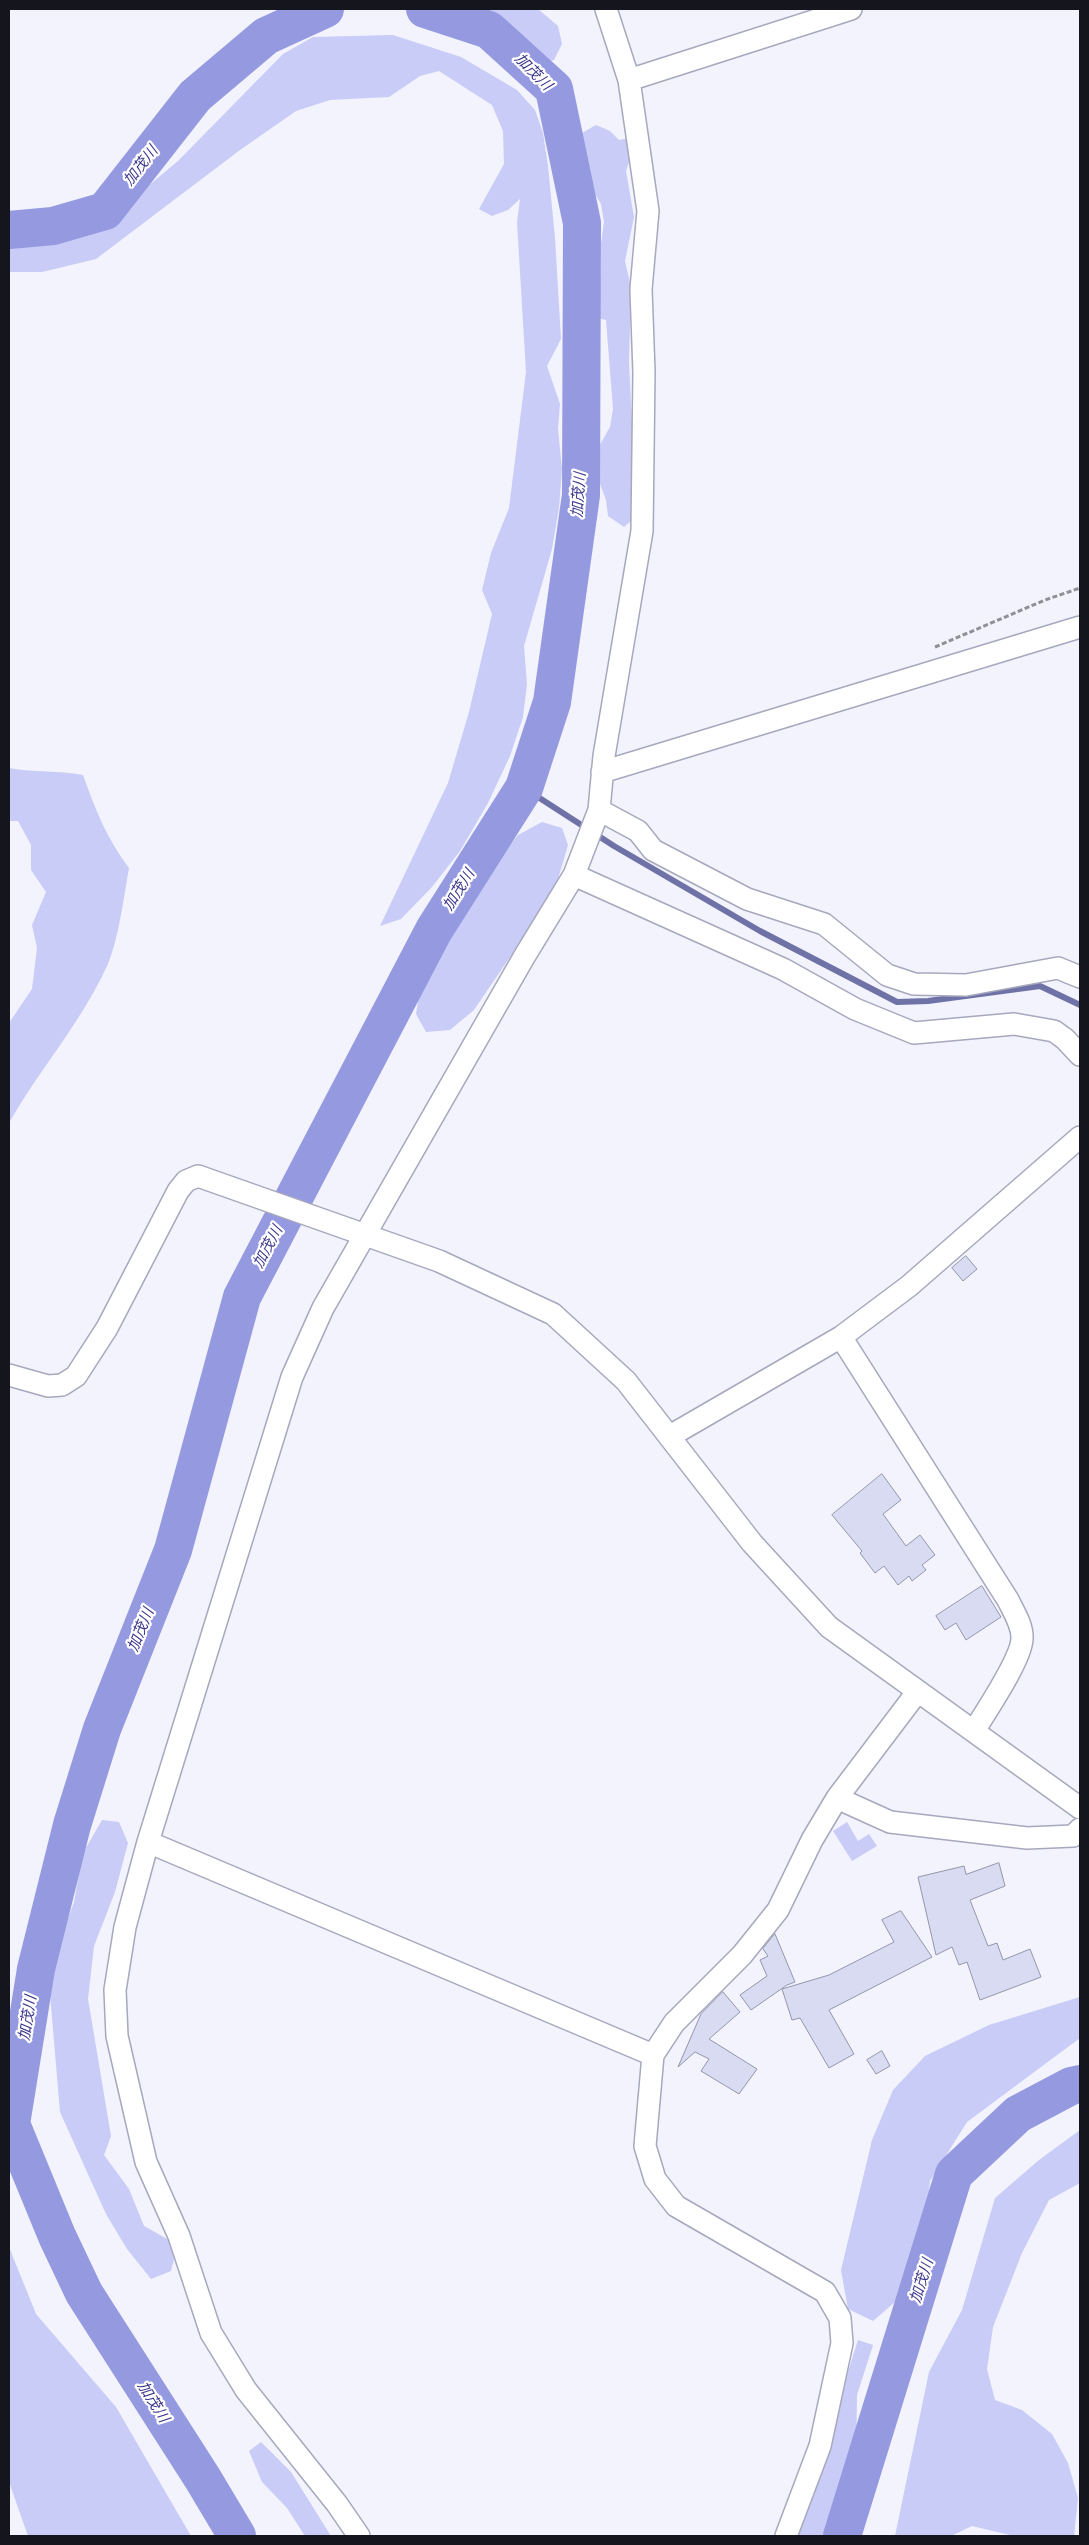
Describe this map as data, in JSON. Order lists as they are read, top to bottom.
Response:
{
  "water": ["加茂川"]
}
